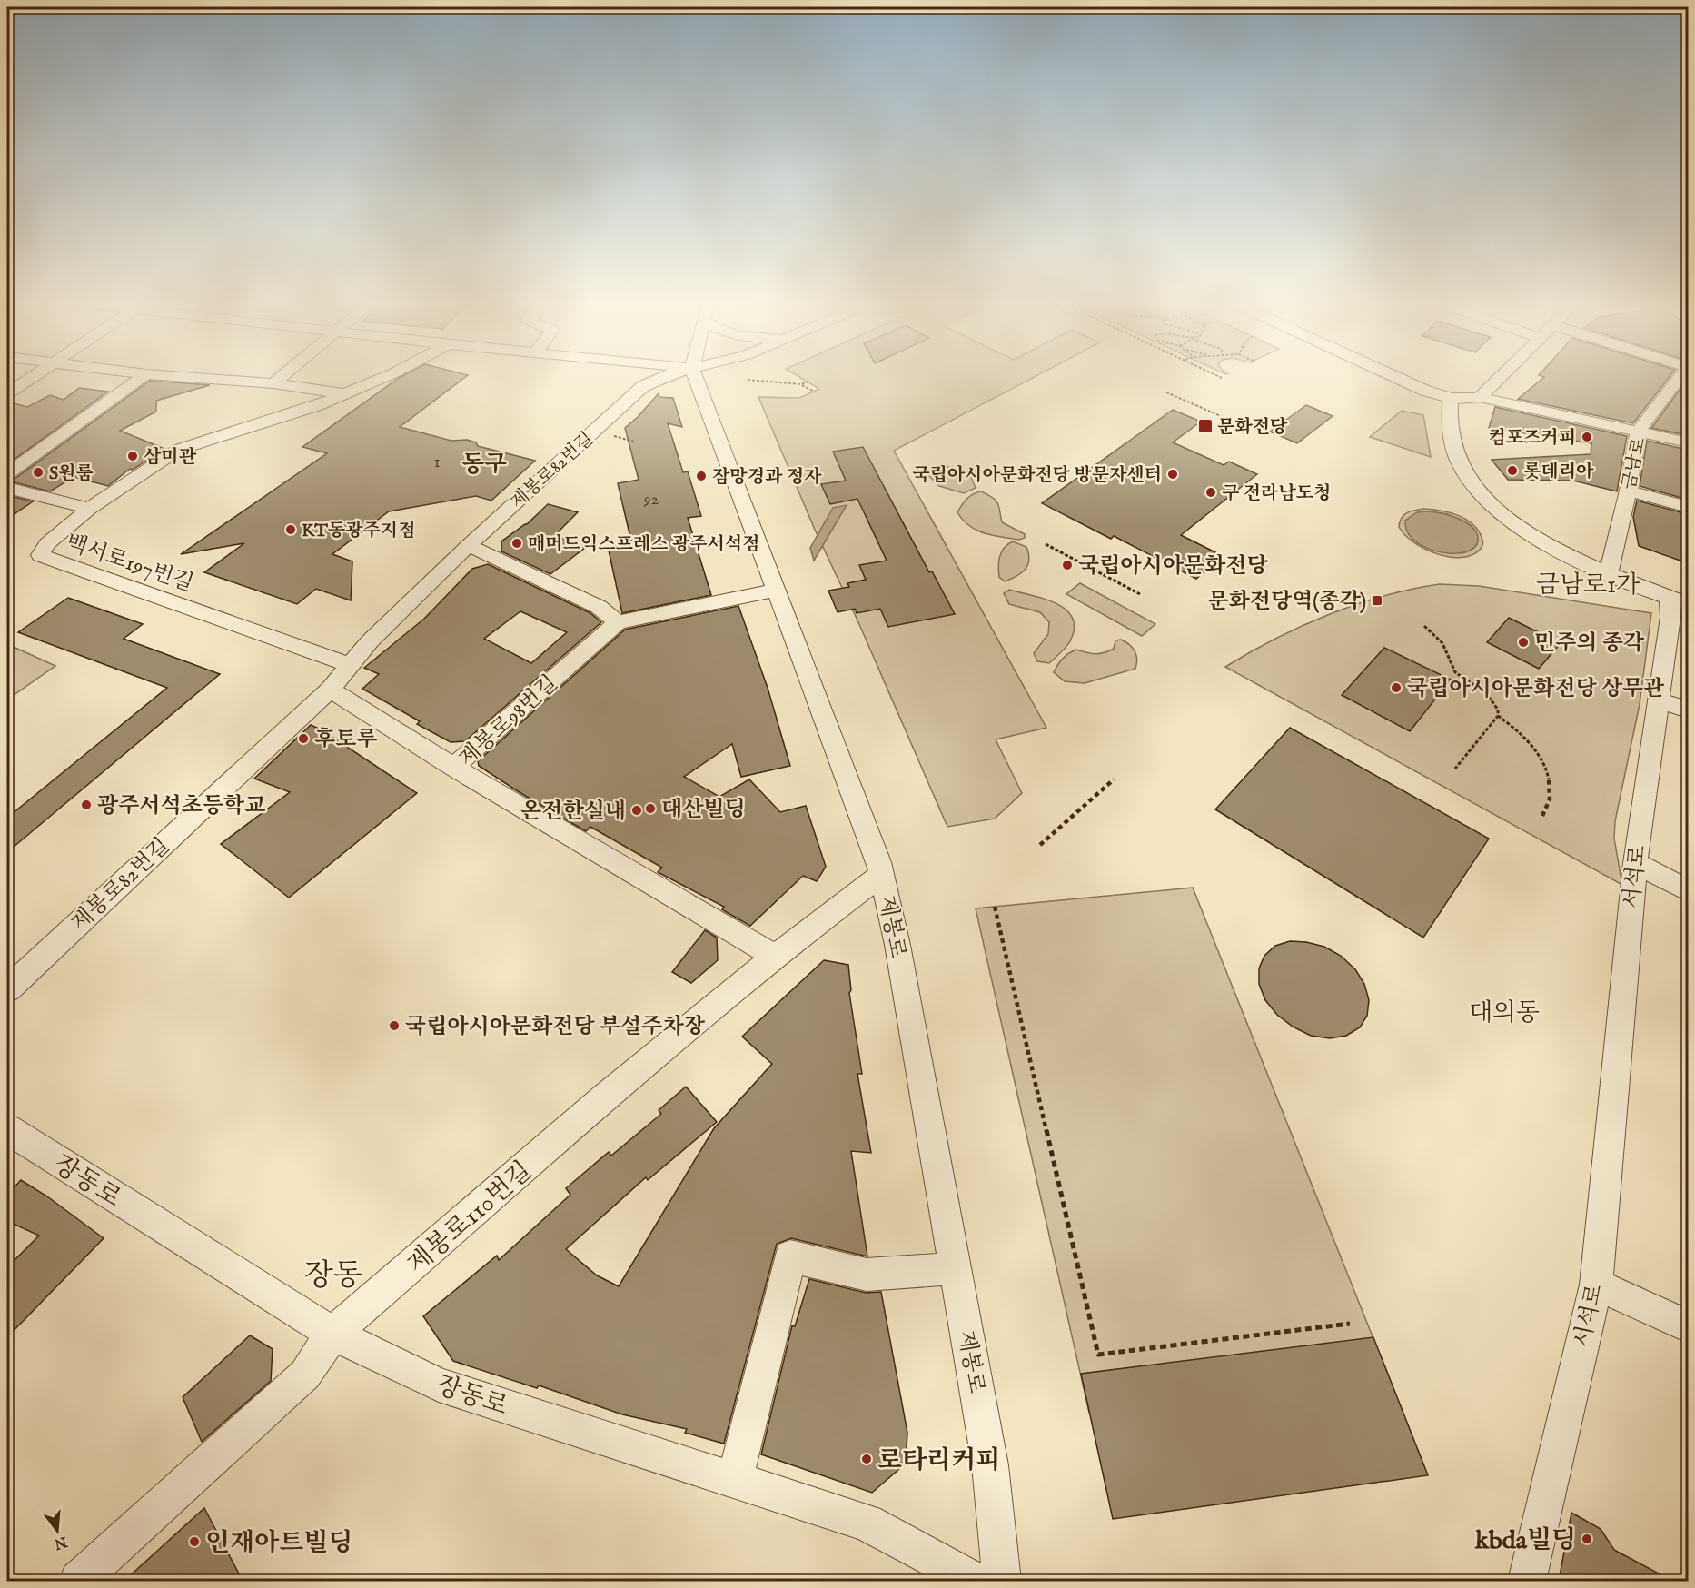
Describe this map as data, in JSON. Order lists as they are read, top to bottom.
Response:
{
  "streets": {
    "street": [
      "금남로",
      "제봉로82번길",
      "백서로197번길",
      "제봉로98번길",
      "서석로",
      "제봉로",
      "장동로",
      "제봉로110번길"
    ]
  },
  "crossings": [
    ["금남로", "서석로"],
    ["제봉로82번길", "백서로197번길"],
    ["제봉로98번길", "제봉로"],
    ["제봉로98번길", "제봉로110번길"],
    ["제봉로", "제봉로110번길"],
    ["장동로", "제봉로110번길"]
  ],
  "districts": [
    "동구",
    "금남로1가",
    "대의동",
    "장동"
  ],
  "places": {
    "transit": ["문화전당", "문화전당역(종각)"],
    "other": [
      "컴포즈커피",
      "삼미관",
      "롯데리아",
      "S원룸",
      "국립아시아문화전당 방문자센터",
      "잠망경과 정자",
      "구 전라남도청",
      "KT동광주지점",
      "매머드익스프레스 광주서석점",
      "국립아시아문화전당",
      "민주의 종각",
      "국립아시아문화전당 상무관",
      "후토루",
      "광주서석초등학교",
      "대산빌딩",
      "온전한실내",
      "국립아시아문화전당 부설주차장",
      "로타리커피",
      "kbda빌딩",
      "인재아트빌딩"
    ]
  },
  "house_numbers": ["1", "92"],
  "north": "bottom"
}
